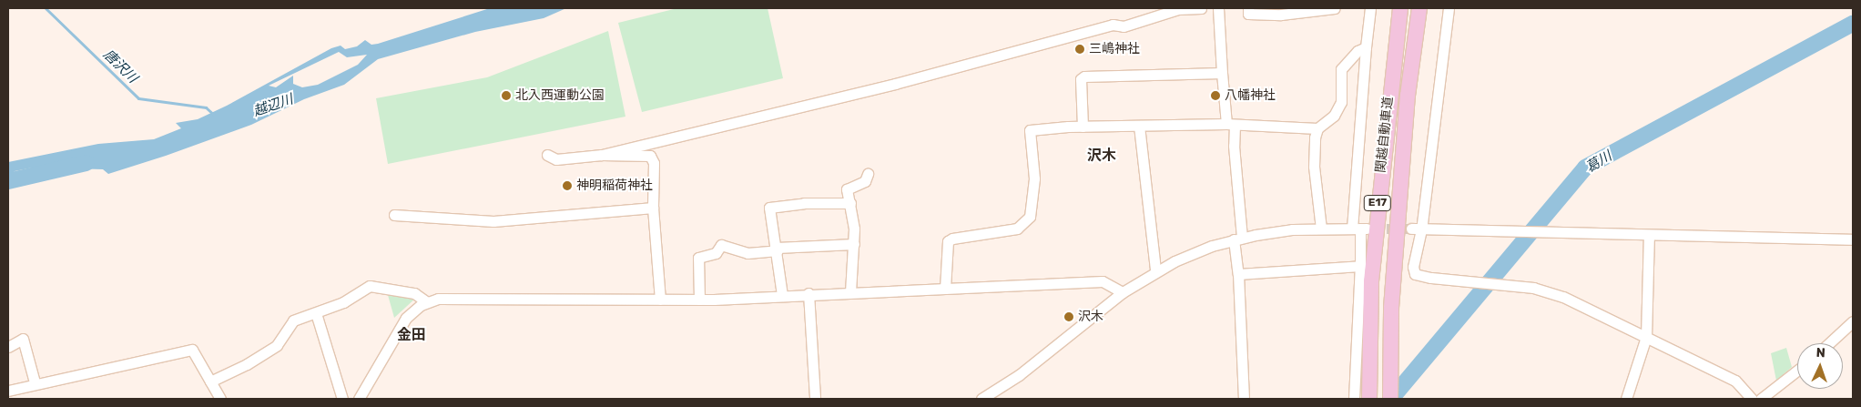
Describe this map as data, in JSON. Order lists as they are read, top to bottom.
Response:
{
  "streets": {
    "highway": ["関越自動車道", "E17"]
  },
  "districts": ["沢木", "金田"],
  "water": ["唐沢川", "越辺川", "葛川"],
  "places": [
    "三嶋神社",
    "北入西運動公園",
    "八幡神社",
    "神明稲荷神社",
    "沢木"
  ],
  "north": "top"
}
